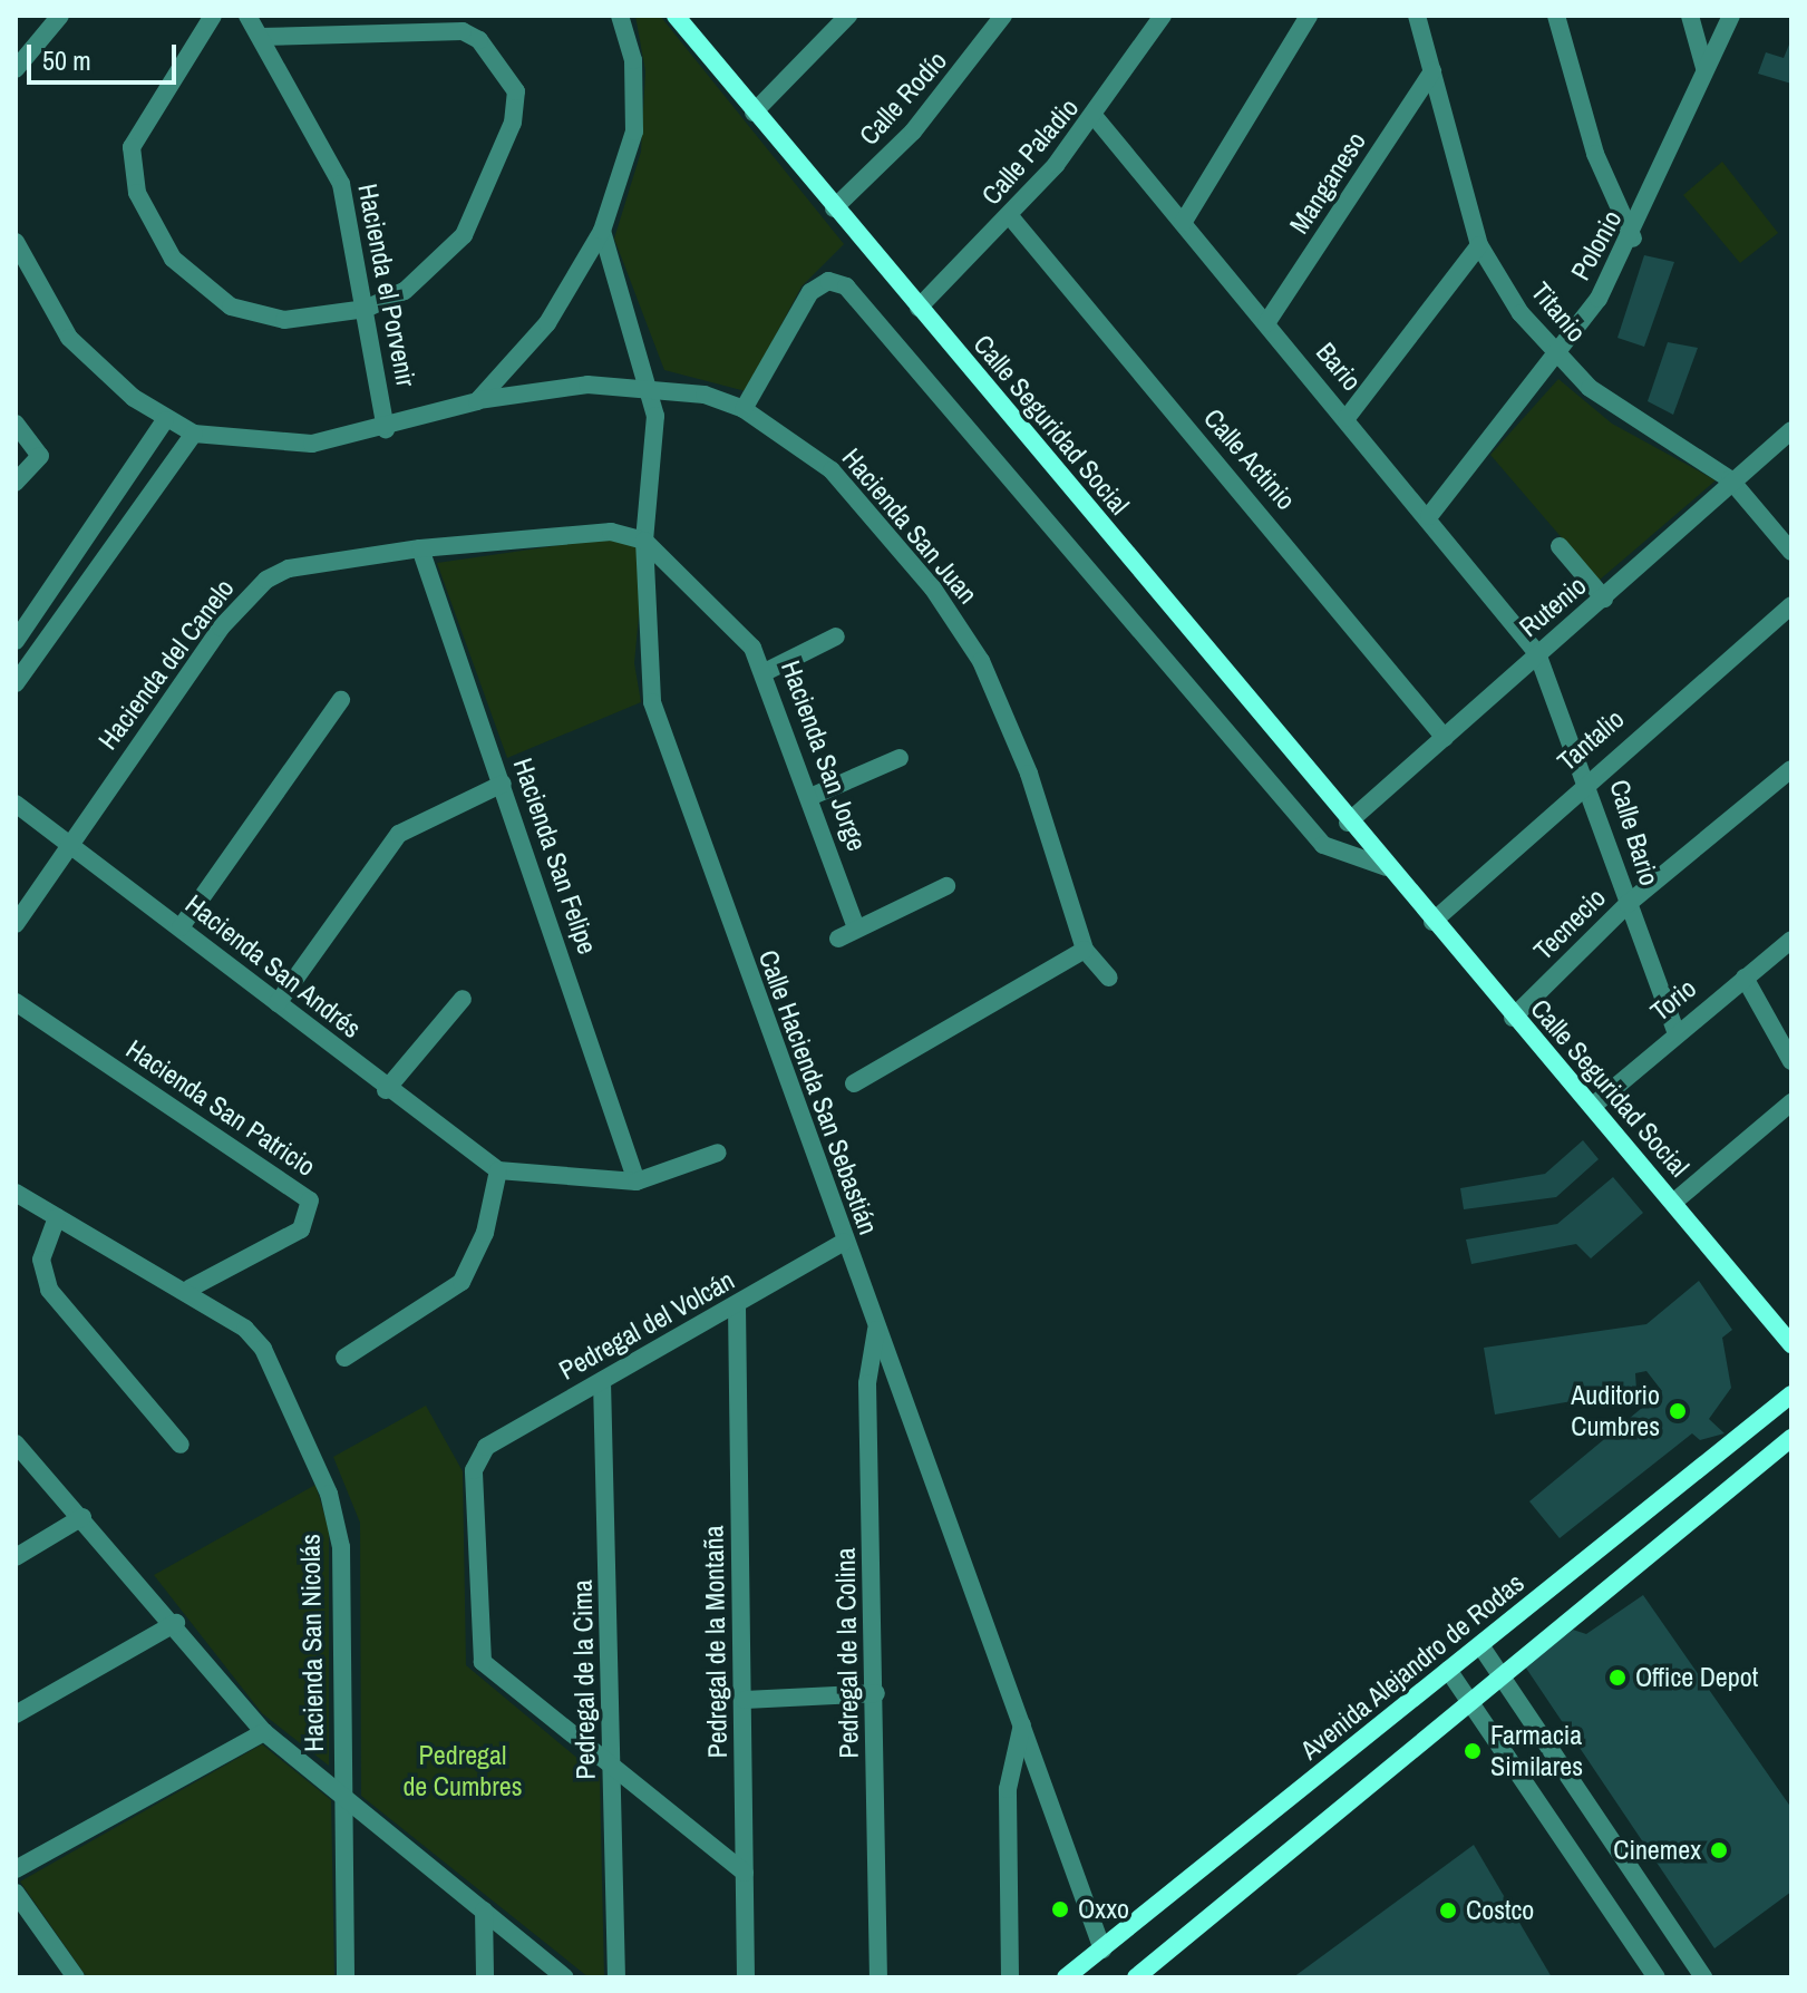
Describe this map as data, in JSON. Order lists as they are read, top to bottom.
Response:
{
  "streets": {
    "street": [
      "Calle Rodío",
      "Calle Paladio",
      "Manganeso",
      "Polonio",
      "Hacienda el Porvenir",
      "Titanio",
      "Bario",
      "Calle Seguridad Social",
      "Calle Actinio",
      "Hacienda San Juan",
      "Rutenio",
      "Hacienda del Canelo",
      "Tantalio",
      "Hacienda San Jorge",
      "Calle Bario",
      "Hacienda San Felipe",
      "Tecnecio",
      "Hacienda San Andrés",
      "Torio",
      "Calle Hacienda San Sebastián",
      "Hacienda San Patricio",
      "Pedregal del Volcán",
      "Pedregal de la Montaña",
      "Hacienda San Nicolás",
      "Pedregal de la Colina",
      "Avenida Alejandro de Rodas",
      "Pedregal de la Cima"
    ]
  },
  "crossings": [
    ["Calle Rodío", "Calle Seguridad Social"],
    ["Calle Paladio", "Bario"],
    ["Calle Paladio", "Calle Seguridad Social"],
    ["Calle Paladio", "Calle Actinio"],
    ["Manganeso", "Titanio"],
    ["Manganeso", "Bario"],
    ["Polonio", "Titanio"],
    ["Polonio", "Bario"],
    ["Hacienda el Porvenir", "Hacienda San Juan"],
    ["Titanio", "Rutenio"],
    ["Bario", "Rutenio"],
    ["Bario", "Calle Bario"],
    ["Calle Seguridad Social", "Rutenio"],
    ["Calle Seguridad Social", "Tantalio"],
    ["Calle Seguridad Social", "Tecnecio"],
    ["Calle Seguridad Social", "Torio"],
    ["Calle Actinio", "Rutenio"],
    ["Hacienda San Juan", "Calle Hacienda San Sebastián"],
    ["Rutenio", "Calle Bario"],
    ["Hacienda del Canelo", "Hacienda San Jorge"],
    ["Hacienda del Canelo", "Hacienda San Felipe"],
    ["Hacienda del Canelo", "Hacienda San Andrés"],
    ["Hacienda del Canelo", "Calle Hacienda San Sebastián"],
    ["Tantalio", "Calle Bario"],
    ["Hacienda San Jorge", "Calle Hacienda San Sebastián"],
    ["Calle Bario", "Tecnecio"],
    ["Calle Bario", "Torio"],
    ["Calle Hacienda San Sebastián", "Pedregal del Volcán"],
    ["Calle Hacienda San Sebastián", "Pedregal de la Colina"],
    ["Calle Hacienda San Sebastián", "Avenida Alejandro de Rodas"],
    ["Hacienda San Patricio", "Hacienda San Nicolás"],
    ["Pedregal del Volcán", "Pedregal de la Montaña"],
    ["Pedregal del Volcán", "Pedregal de la Cima"]
  ],
  "parks": ["Pedregal de Cumbres"],
  "places": [
    "Auditorio Cumbres",
    "Office Depot",
    "Farmacia Similares",
    "Cinemex",
    "Oxxo",
    "Costco"
  ],
  "scale_bar": "50 m"
}
